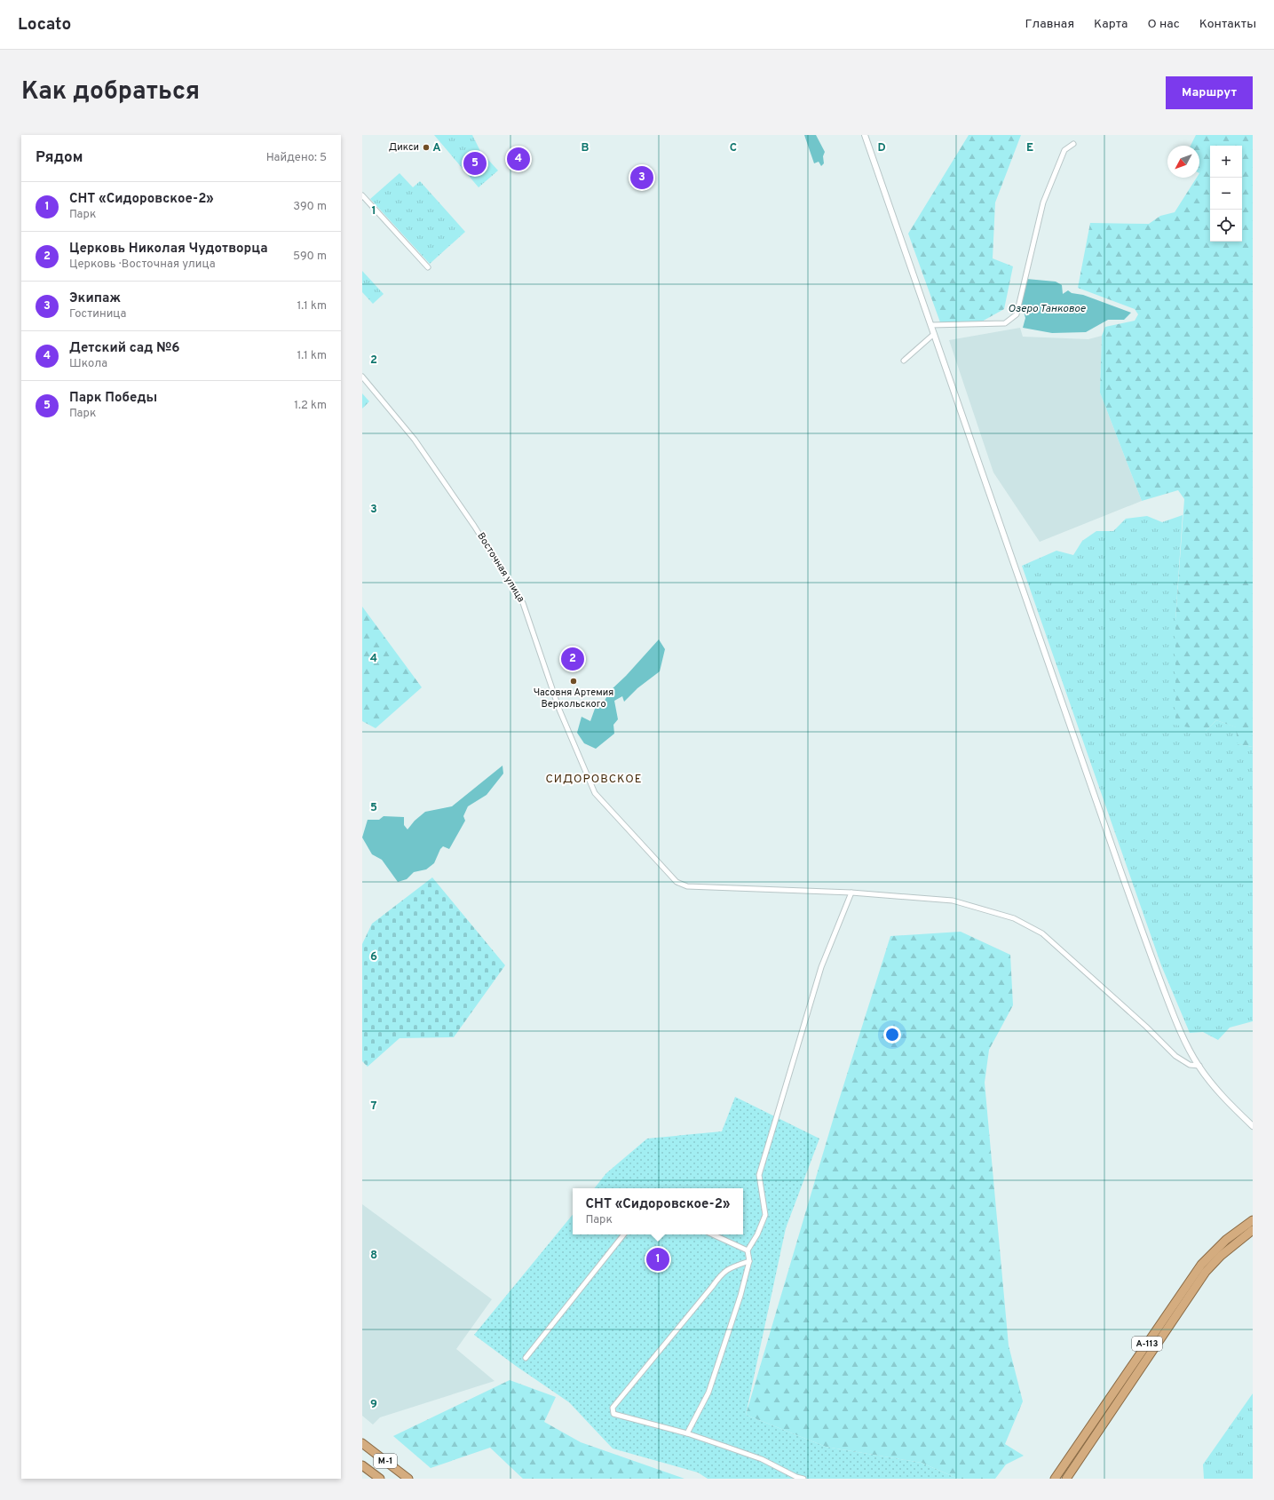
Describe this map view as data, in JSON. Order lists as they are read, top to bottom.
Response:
{
  "streets": {
    "highway": ["А-113", "М-1"],
    "street": ["Восточная улица"]
  },
  "districts": ["СИДОРОВСКОЕ"],
  "water": ["Озеро Танковое"],
  "places": ["Дикси", "Часовня Артемия Веркольского"],
  "north": "bottom left",
  "page": {
    "header": "Locato",
    "nav": [
      "Главная",
      "Карта",
      "О нас",
      "Контакты"
    ],
    "title": "Как добраться",
    "buttons": "Маршрут",
    "heading": ["Рядом", "Найдено: 5"],
    "map_buttons": ["+", "−"],
    "pins": [
      "4",
      "5",
      "3",
      "2",
      "1"
    ],
    "list": [
      {
        "mark": "1",
        "name": "СНТ «Сидоровское-2»",
        "note": "Парк",
        "value": "390 m"
      },
      {
        "mark": "2",
        "name": "Церковь Николая Чудотворца",
        "note": "Церковь · Восточная улица",
        "value": "590 m"
      },
      {
        "mark": "3",
        "name": "Экипаж",
        "note": "Гостиница",
        "value": "1.1 km"
      },
      {
        "mark": "4",
        "name": "Детский сад №6",
        "note": "Школа",
        "value": "1.1 km"
      },
      {
        "mark": "5",
        "name": "Парк Победы",
        "note": "Парк",
        "value": "1.2 km"
      }
    ],
    "popup": ["СНТ «Сидоровское-2»", "Парк"]
  },
  "grid": {
    "columns": [
      "A",
      "B",
      "C",
      "D",
      "E"
    ],
    "rows": [
      "1",
      "2",
      "3",
      "4",
      "5",
      "6",
      "7",
      "8",
      "9"
    ]
  }
}
